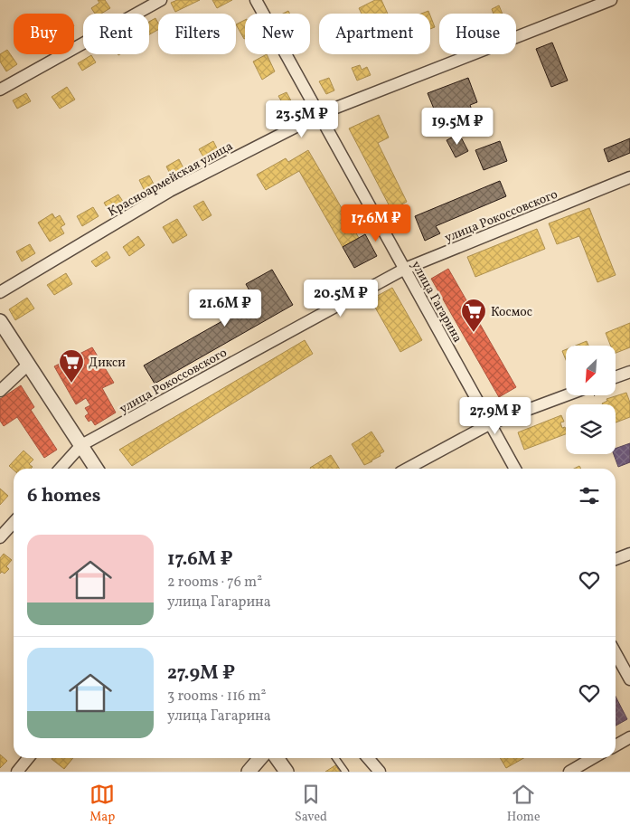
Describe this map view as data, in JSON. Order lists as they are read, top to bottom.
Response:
{
  "streets": {
    "street": ["Красноармейская улица", "улица Рокоссовского", "улица Гагарина"]
  },
  "crossings": [
    ["Красноармейская улица", "улица Гагарина"],
    ["улица Рокоссовского", "улица Гагарина"]
  ],
  "places": {
    "supermarket": ["Космос", "Дикси"]
  },
  "north": "bottom left",
  "page": {
    "chip": [
      "Buy",
      "Rent",
      "Filters",
      "New",
      "Apartment",
      "House"
    ],
    "price": [
      "23.5M ₽",
      "19.5M ₽",
      "17.6M ₽",
      "20.5M ₽",
      "21.6M ₽",
      "27.9M ₽"
    ],
    "heading": "6 homes",
    "list": [
      {
        "name": "17.6M ₽",
        "note": "2 rooms · 76 m² · улица Гагарина"
      },
      {
        "name": "27.9M ₽",
        "note": "3 rooms · 116 m² · улица Гагарина"
      }
    ],
    "tabs": ["Map", "Saved", "Home"]
  }
}
